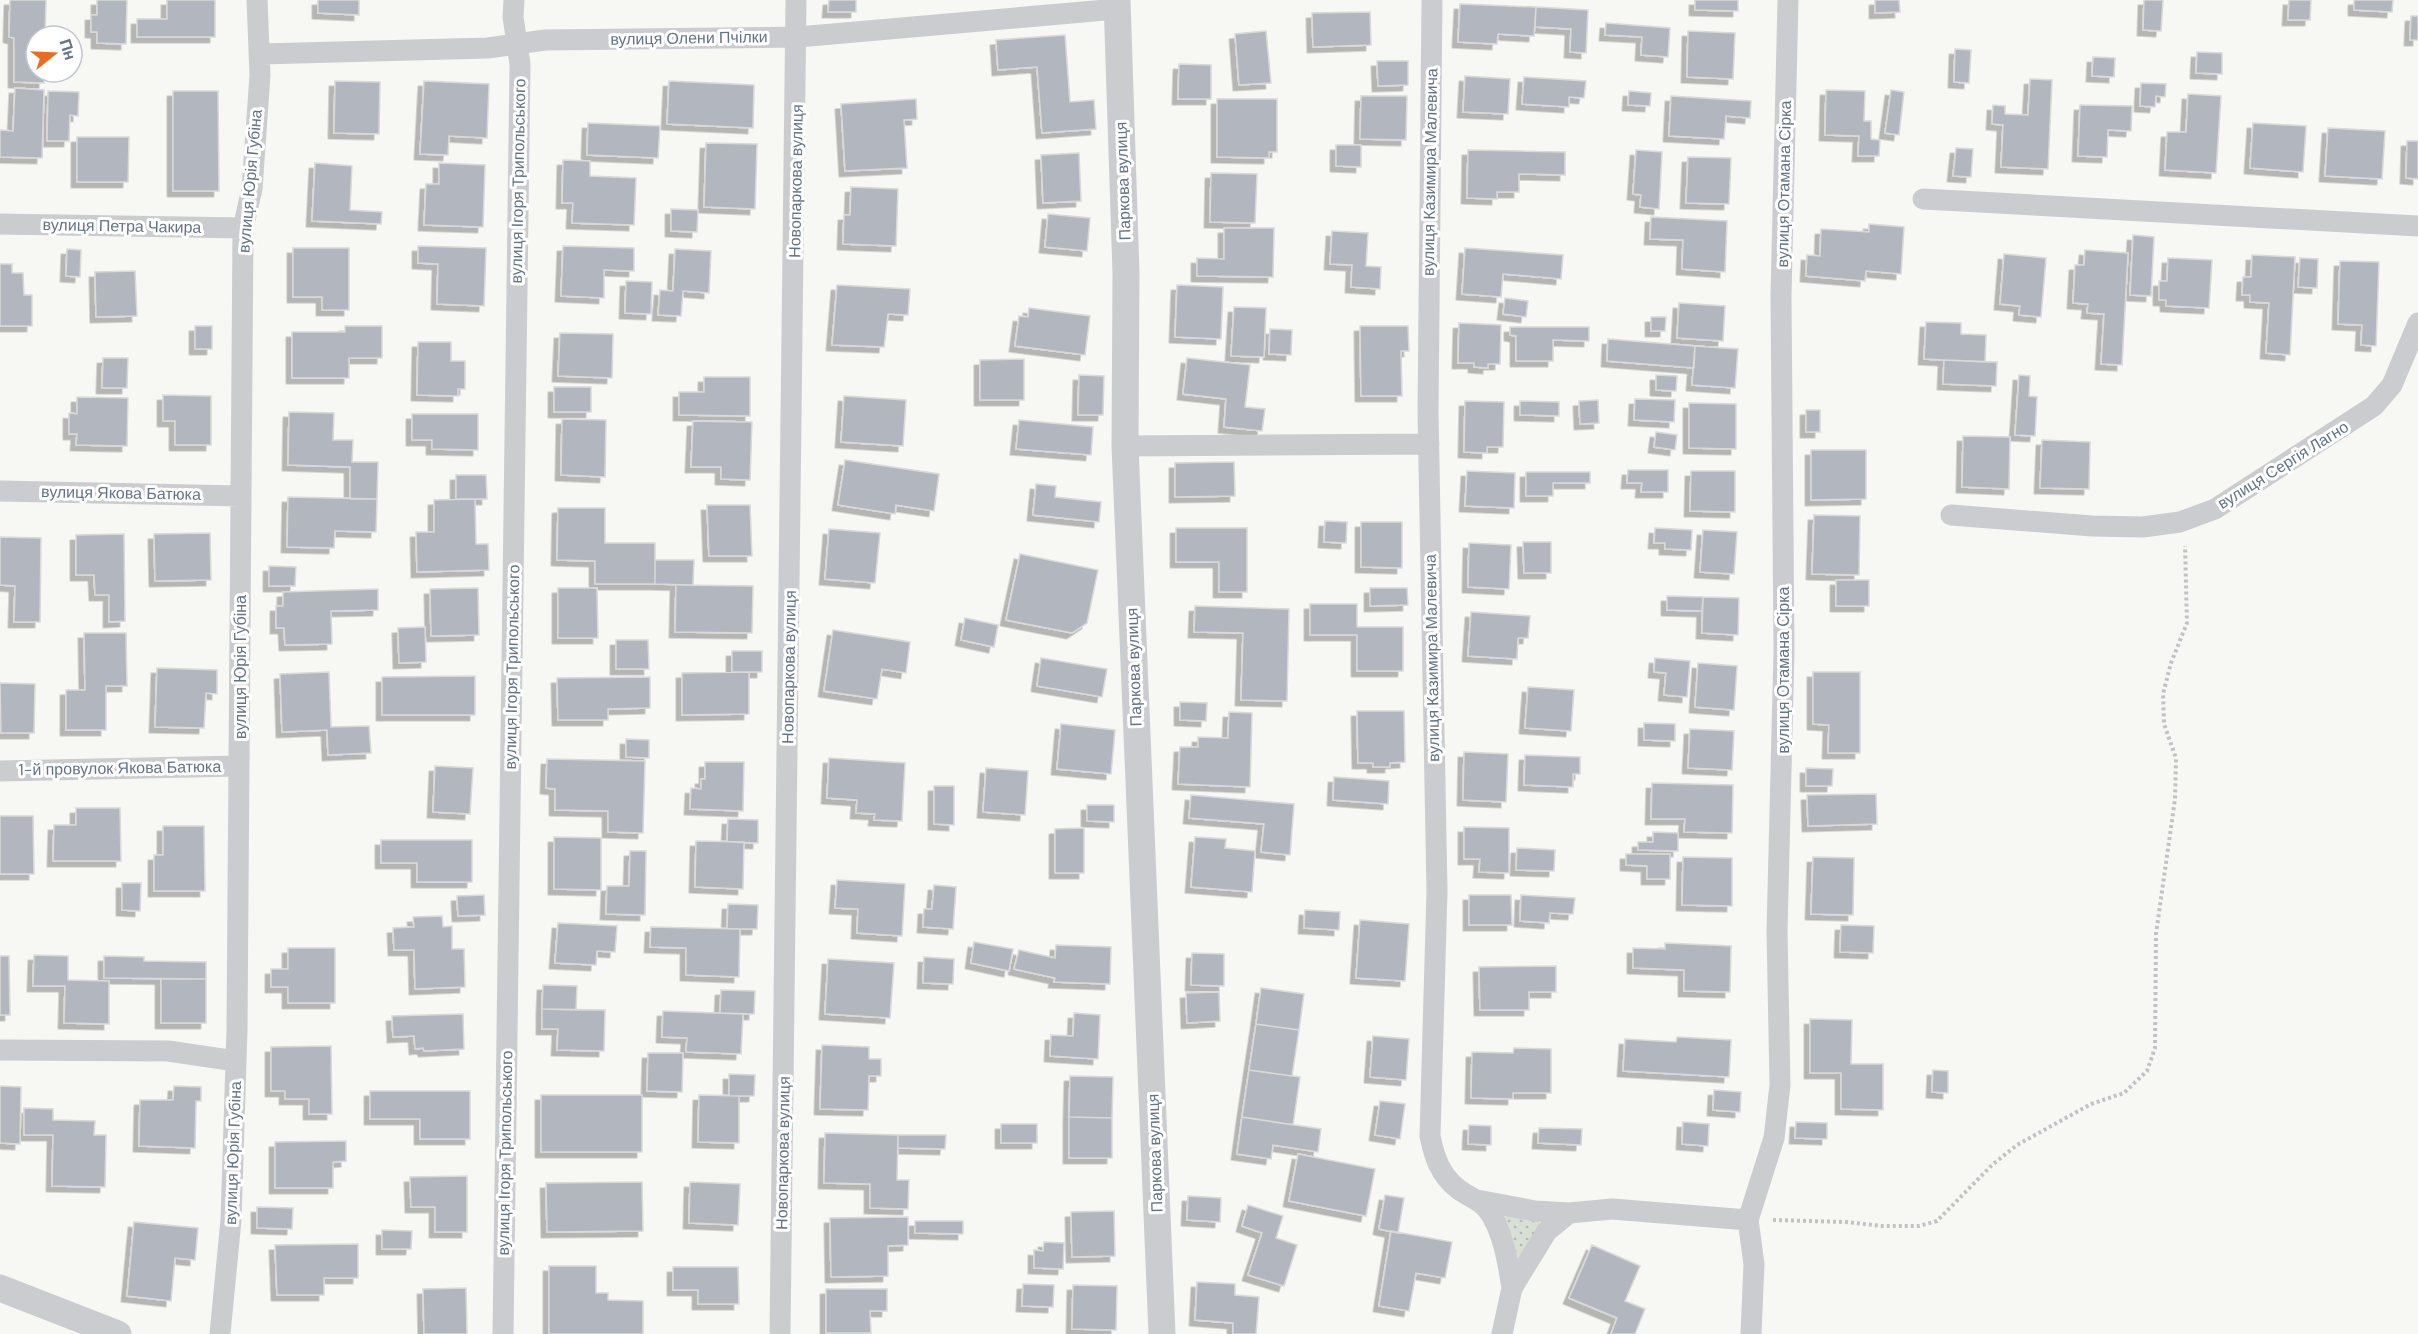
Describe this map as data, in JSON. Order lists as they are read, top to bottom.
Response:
{
  "streets": {
    "street": [
      "вулиця Олени Пчілки",
      "вулиця Казимира Малевича",
      "вулиця Юрія Губіна",
      "вулиця Ігоря Трипольського",
      "Новопаркова вулиця",
      "Паркова вулиця",
      "вулиця Отамана Сірка",
      "вулиця Петра Чакира",
      "вулиця Сергія Лагно",
      "вулиця Якова Батюка",
      "1-й провулок Якова Батюка"
    ]
  },
  "crossings": [
    ["вулиця Олени Пчілки", "вулиця Юрія Губіна"],
    ["вулиця Олени Пчілки", "вулиця Ігоря Трипольського"],
    ["вулиця Олени Пчілки", "Новопаркова вулиця"],
    ["вулиця Олени Пчілки", "Паркова вулиця"],
    ["вулиця Юрія Губіна", "вулиця Петра Чакира"],
    ["вулиця Юрія Губіна", "вулиця Якова Батюка"],
    ["вулиця Юрія Губіна", "1-й провулок Якова Батюка"]
  ],
  "north": "right"
}
